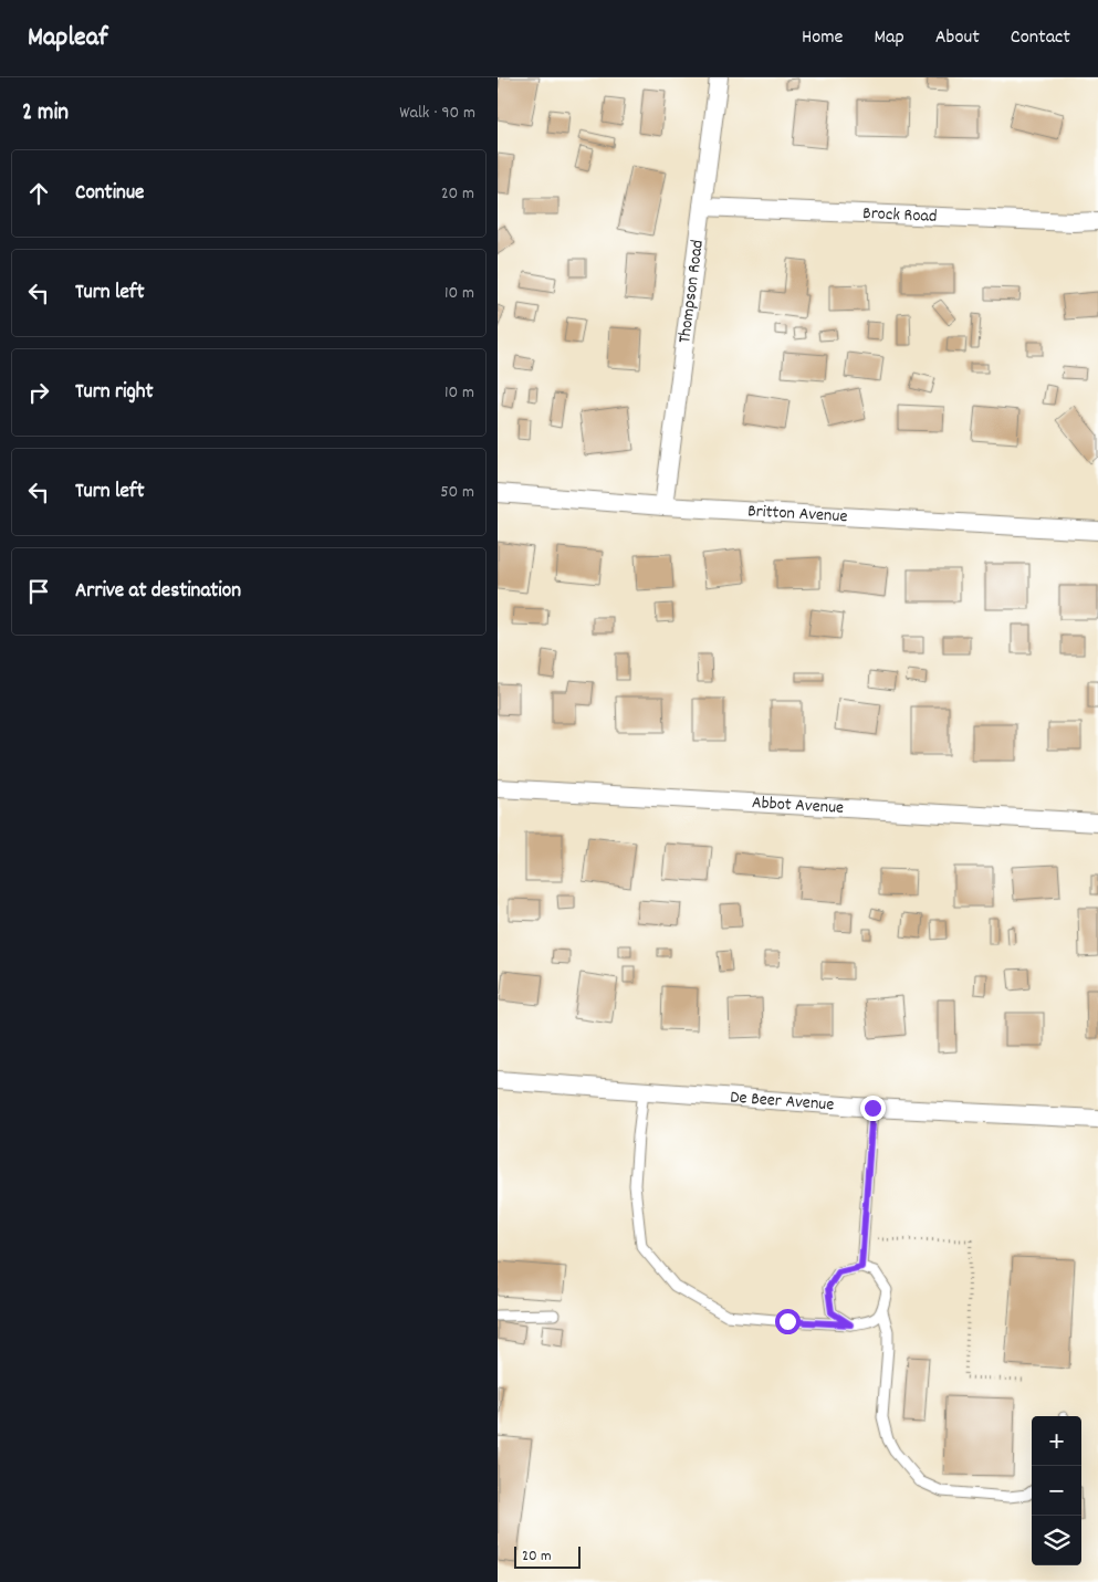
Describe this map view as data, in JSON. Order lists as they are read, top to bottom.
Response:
{
  "streets": {
    "street": [
      "Brock Road",
      "Thompson Road",
      "Britton Avenue",
      "Abbot Avenue",
      "De Beer Avenue"
    ]
  },
  "crossings": [
    ["Brock Road", "Thompson Road"],
    ["Thompson Road", "Britton Avenue"]
  ],
  "scale_bar": "20 m",
  "page": {
    "header": "Mapleaf",
    "nav": [
      "Home",
      "Map",
      "About",
      "Contact"
    ],
    "heading": ["2 min", "Walk · 90 m"],
    "list": [
      ["Continue", "20 m"],
      ["Turn left", "10 m"],
      ["Turn right", "10 m"],
      ["Turn left", "50 m"],
      "Arrive at destination"
    ],
    "map_buttons": ["+", "−"],
    "scale": "20 m"
  }
}
